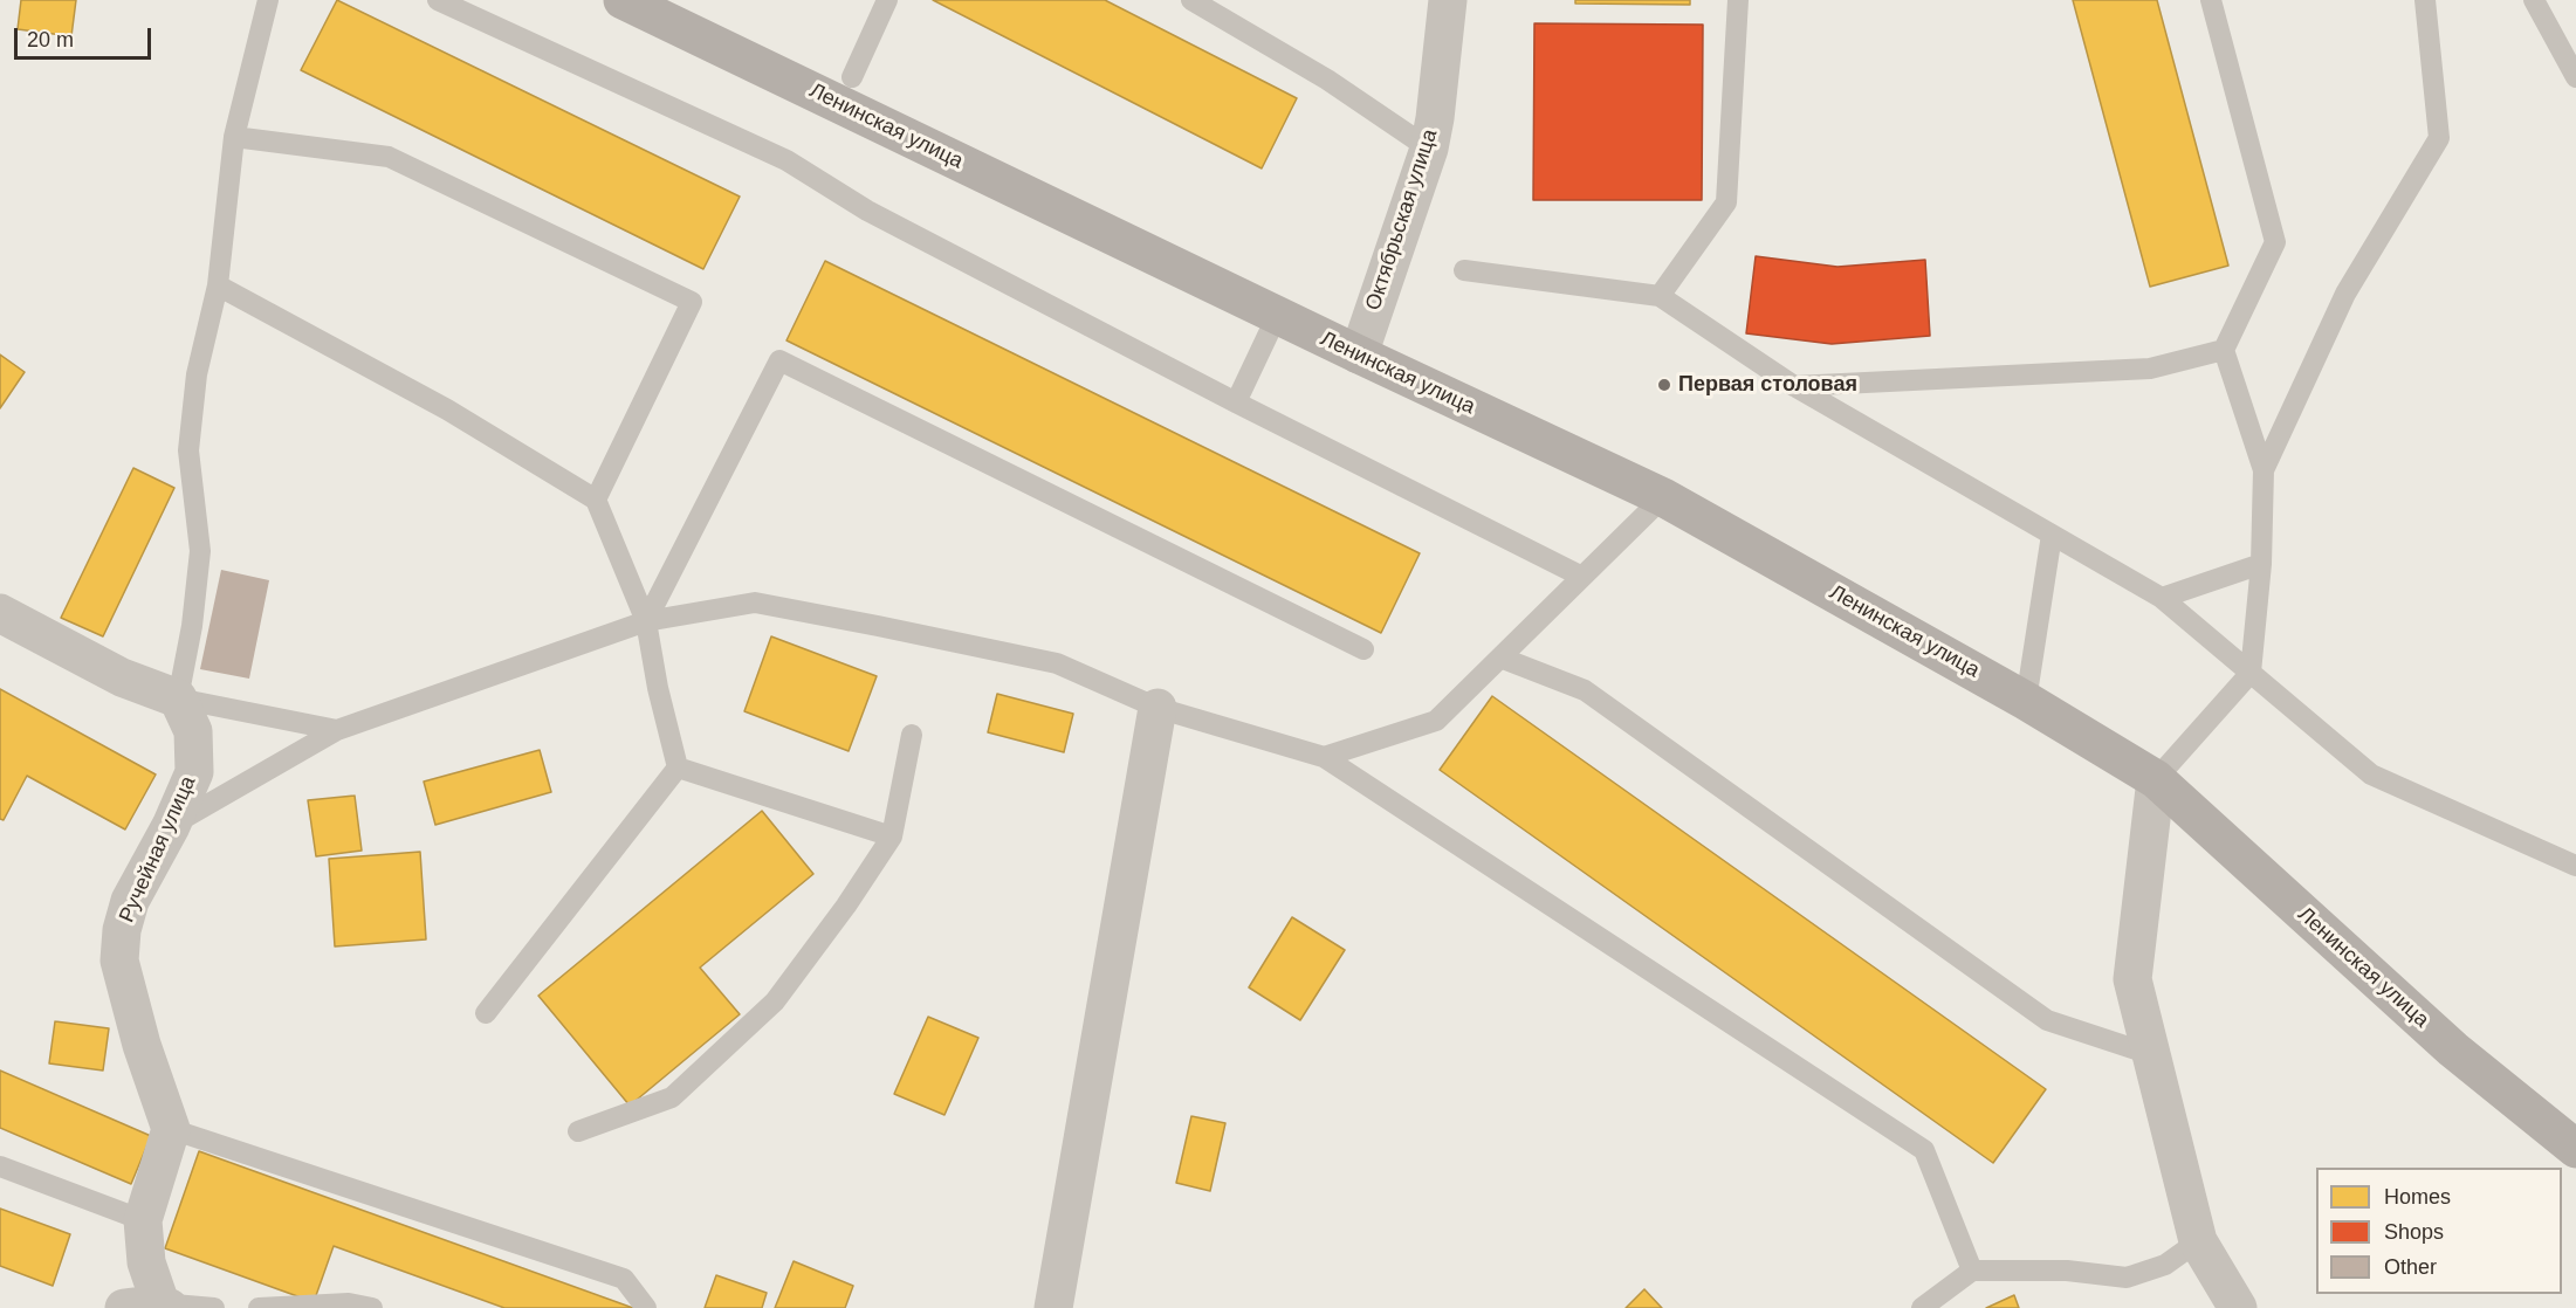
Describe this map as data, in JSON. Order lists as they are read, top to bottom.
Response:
{
  "streets": {
    "main road": ["Ленинская улица"],
    "street": ["Октябрьская улица", "Ручейная улица"]
  },
  "crossings": [
    ["Ленинская улица", "Октябрьская улица"]
  ],
  "places": ["Первая столовая"],
  "legend": ["Homes", "Shops", "Other"],
  "scale_bar": "20 m"
}
